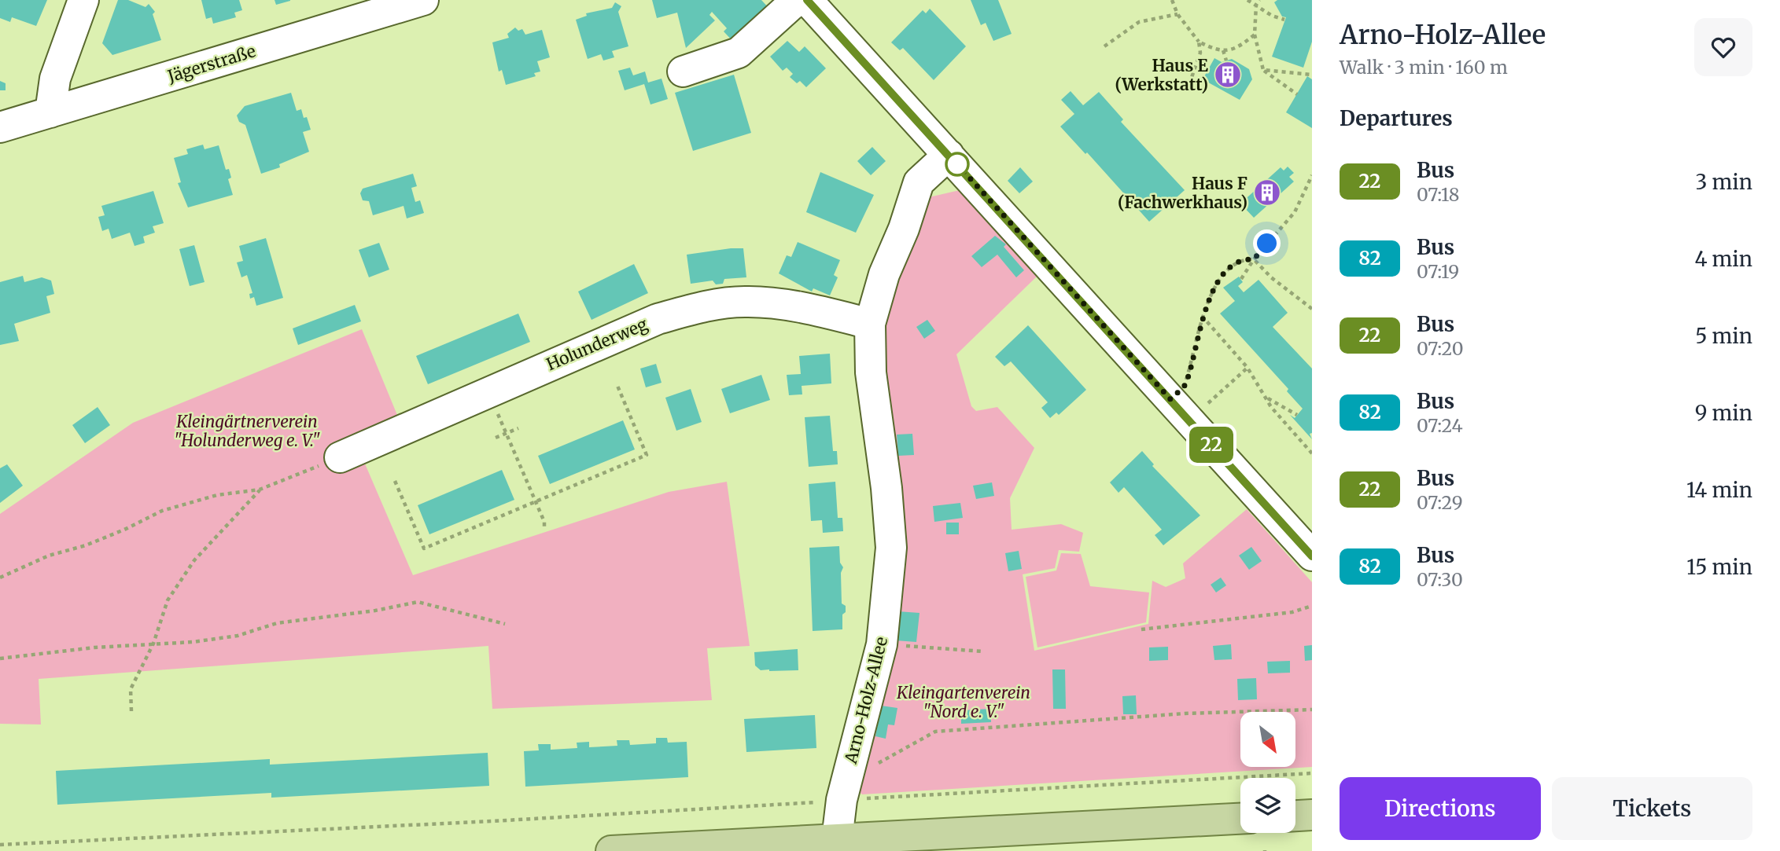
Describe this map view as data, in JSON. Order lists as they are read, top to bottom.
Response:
{
  "streets": {
    "street": ["Jägerstraße", "Holunderweg", "Arno-Holz-Allee"]
  },
  "crossings": [
    ["Holunderweg", "Arno-Holz-Allee"]
  ],
  "parks": ["Kleingärtnerverein \"Holunderweg e. V.\"", "Kleingartenverein \"Nord e. V.\""],
  "places": {
    "building": ["Haus E (Werkstatt)", "Haus F (Fachwerkhaus)"]
  },
  "lines": ["bus line 22"],
  "north": "bottom right",
  "page": {
    "on_map": "22",
    "heading": [
      ["Arno-Holz-Allee", "Walk · 3 min · 160 m"],
      "Departures"
    ],
    "list": [
      {
        "mark": "22",
        "name": "Bus",
        "note": "07:18",
        "value": "3 min"
      },
      {
        "mark": "82",
        "name": "Bus",
        "note": "07:19",
        "value": "4 min"
      },
      {
        "mark": "22",
        "name": "Bus",
        "note": "07:20",
        "value": "5 min"
      },
      {
        "mark": "82",
        "name": "Bus",
        "note": "07:24",
        "value": "9 min"
      },
      {
        "mark": "22",
        "name": "Bus",
        "note": "07:29",
        "value": "14 min"
      },
      {
        "mark": "82",
        "name": "Bus",
        "note": "07:30",
        "value": "15 min"
      }
    ],
    "buttons": ["Directions", "Tickets"]
  }
}
